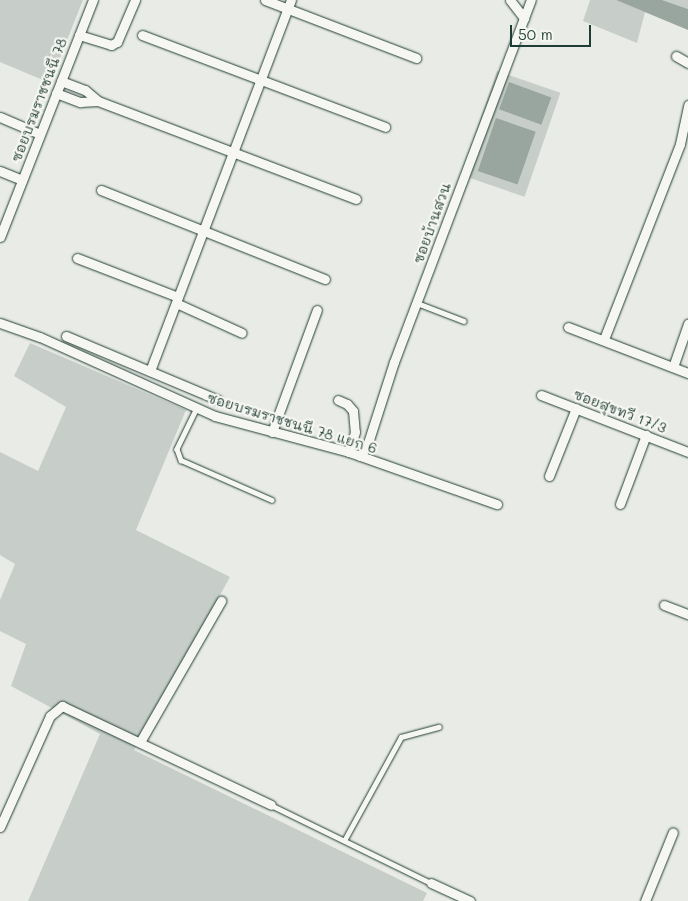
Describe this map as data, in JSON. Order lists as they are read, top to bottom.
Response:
{
  "streets": {
    "street": [
      "ซอยบรมราชชนนี 78",
      "ซอยบ้านสวน",
      "ซอยสุขทวี 17/3",
      "ซอยบรมราชชนนี 78 แยก 6"
    ]
  },
  "crossings": [
    ["ซอยบ้านสวน", "ซอยบรมราชชนนี 78 แยก 6"]
  ],
  "scale_bar": "50 m"
}
